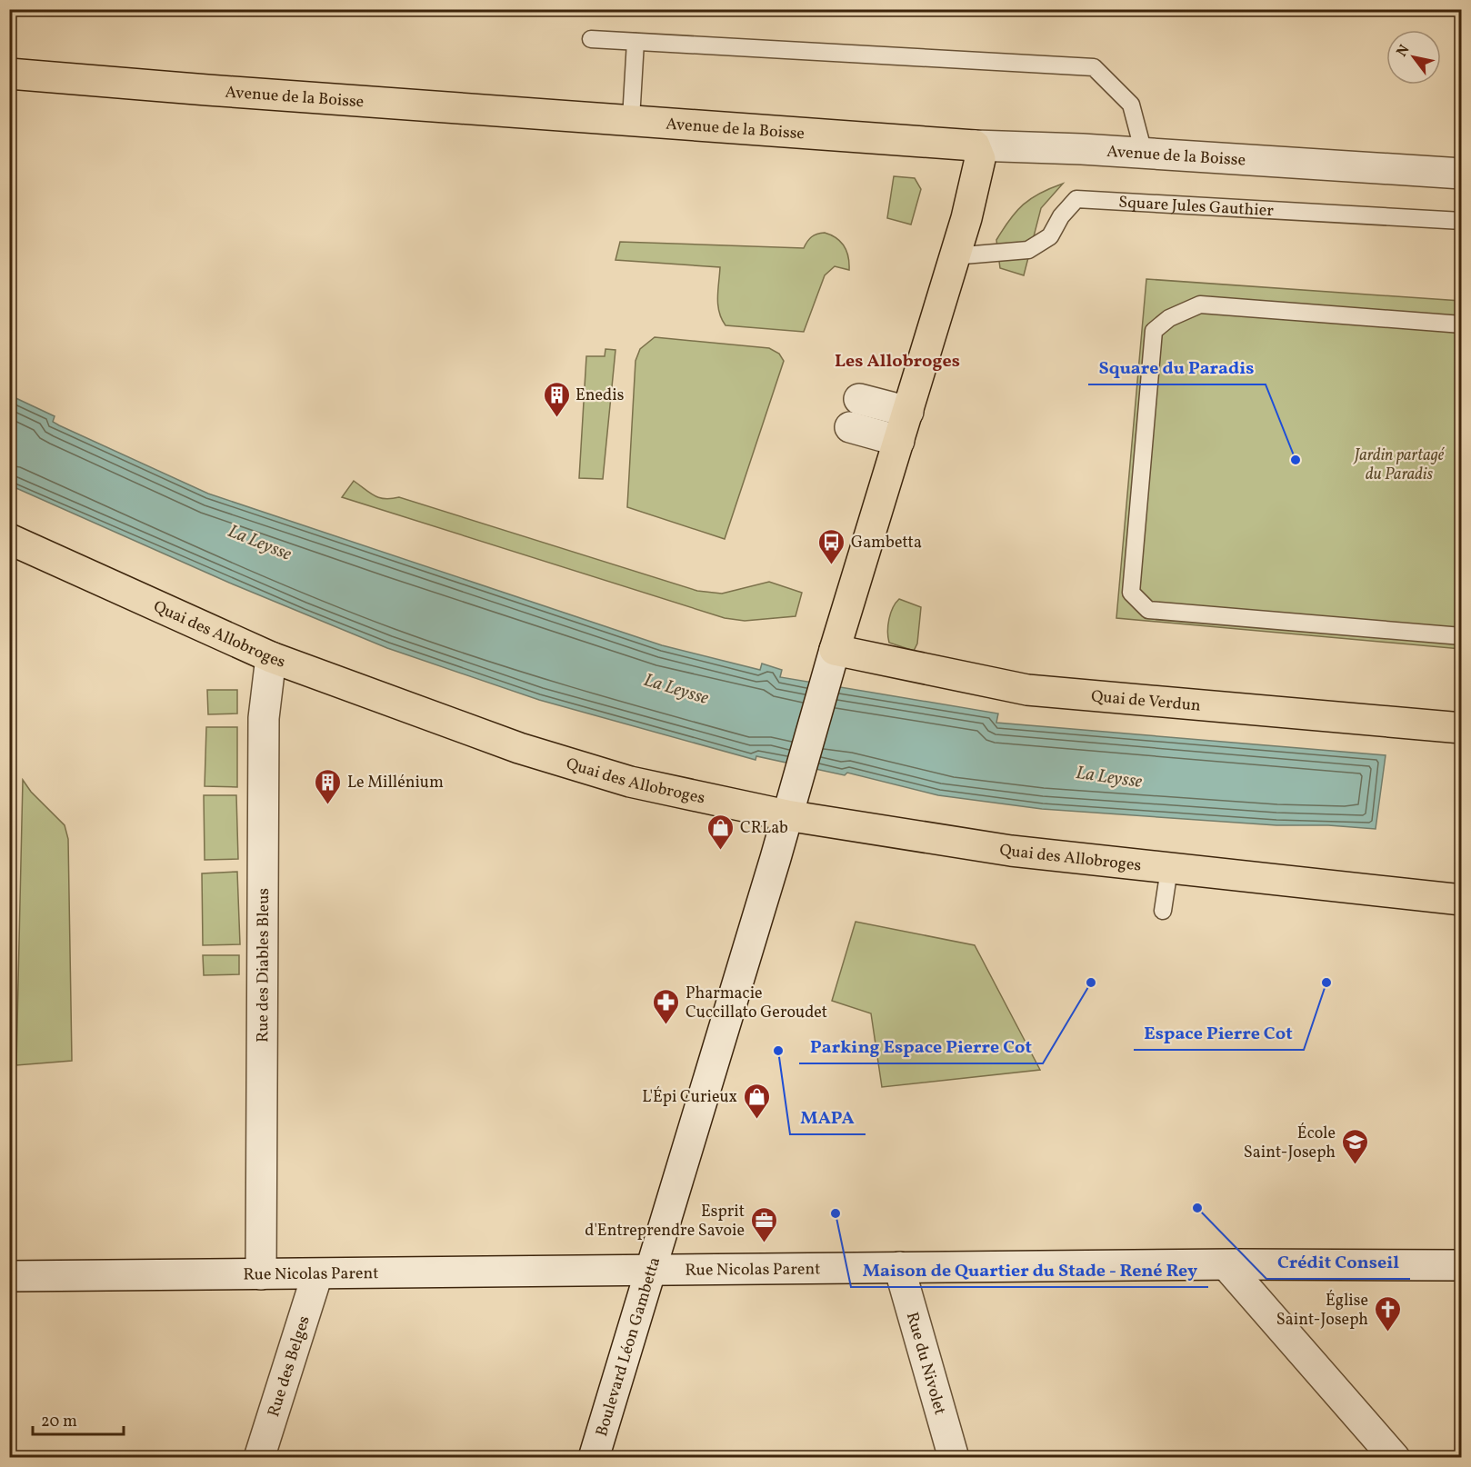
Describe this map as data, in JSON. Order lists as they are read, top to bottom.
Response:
{
  "streets": {
    "main road": ["Avenue de la Boisse", "Quai des Allobroges", "Quai de Verdun"],
    "street": [
      "Rue des Diables Bleus",
      "Rue Nicolas Parent",
      "Boulevard Léon Gambetta",
      "Rue du Nivolet",
      "Rue des Belges"
    ],
    "lane": ["Square Jules Gauthier"]
  },
  "crossings": [
    ["Quai des Allobroges", "Rue des Diables Bleus"],
    ["Quai des Allobroges", "Boulevard Léon Gambetta"],
    ["Quai de Verdun", "Boulevard Léon Gambetta"],
    ["Rue des Diables Bleus", "Rue Nicolas Parent"],
    ["Rue Nicolas Parent", "Boulevard Léon Gambetta"],
    ["Rue Nicolas Parent", "Rue du Nivolet"],
    ["Rue Nicolas Parent", "Rue des Belges"]
  ],
  "districts": ["Les Allobroges"],
  "water": ["La Leysse"],
  "parks": ["Jardin partagé du Paradis"],
  "places": {
    "building": ["Enedis", "Le Millénium"],
    "other": [
      "Square du Paradis",
      "Parking Espace Pierre Cot",
      "Espace Pierre Cot",
      "MAPA",
      "Crédit Conseil",
      "Maison de Quartier du Stade - René Rey"
    ],
    "bus stop": ["Gambetta"],
    "shop": ["CRLab", "L'Épi Curieux"],
    "pharmacy": ["Pharmacie Cuccillato Geroudet"],
    "school or university": ["École Saint-Joseph"],
    "office": ["Esprit d'Entreprendre Savoie"],
    "church": ["Église Saint-Joseph"]
  },
  "scale_bar": "20 m",
  "north": "top left"
}
